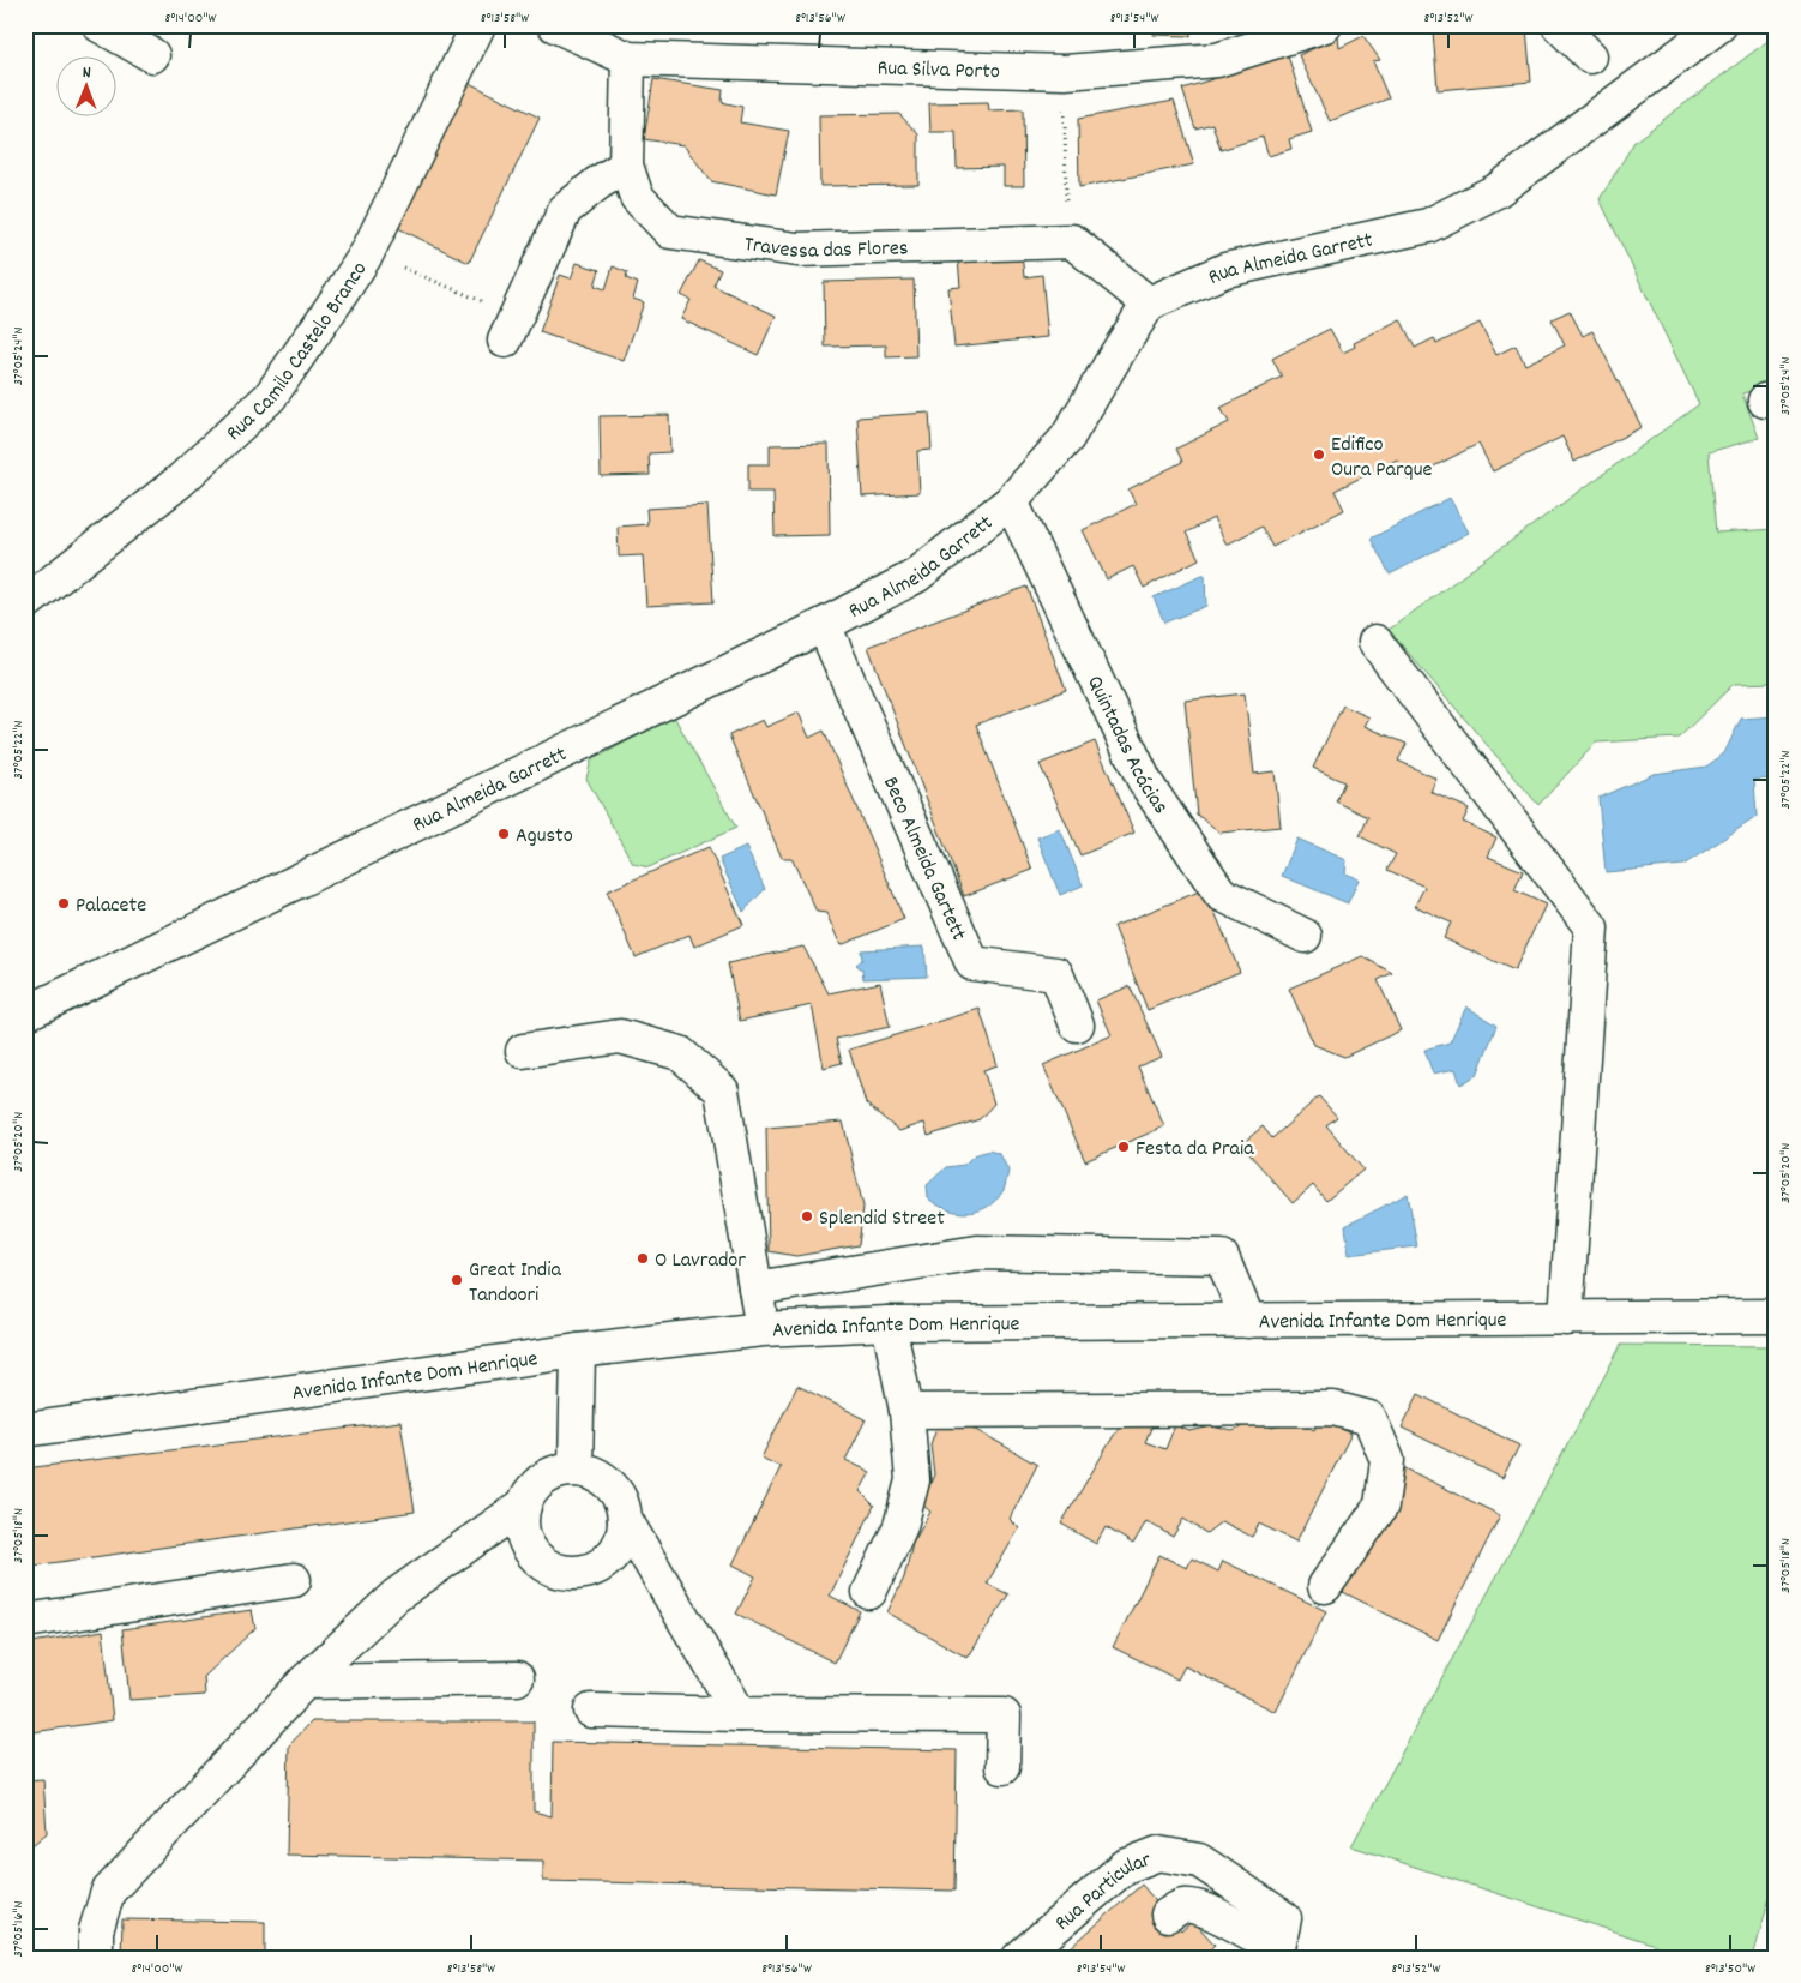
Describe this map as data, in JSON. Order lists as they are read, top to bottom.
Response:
{
  "streets": {
    "street": [
      "Rua Silva Porto",
      "Travessa das Flores",
      "Rua Almeida Garrett",
      "Rua Camilo Castelo Branco",
      "Quintadas Acácias",
      "Beco Almeida Gartett",
      "Avenida Infante Dom Henrique",
      "Rua Particular"
    ]
  },
  "crossings": [
    ["Rua Silva Porto", "Travessa das Flores"],
    ["Rua Almeida Garrett", "Quintadas Acácias"],
    ["Rua Almeida Garrett", "Beco Almeida Gartett"]
  ],
  "places": [
    "Edifico Oura Parque",
    "Agusto",
    "Palacete",
    "Festa da Praia",
    "Splendid Street",
    "O Lavrador",
    "Great India Tandoori"
  ],
  "north": "top",
  "coordinates": [
    "8°14'00\"W",
    "8°13'58\"W",
    "8°13'56\"W",
    "8°13'54\"W",
    "8°13'52\"W",
    "37°05'24\"N",
    "37°05'22\"N",
    "37°05'20\"N",
    "37°05'18\"N",
    "37°05'16\"N",
    "8°13'50\"W"
  ]
}
